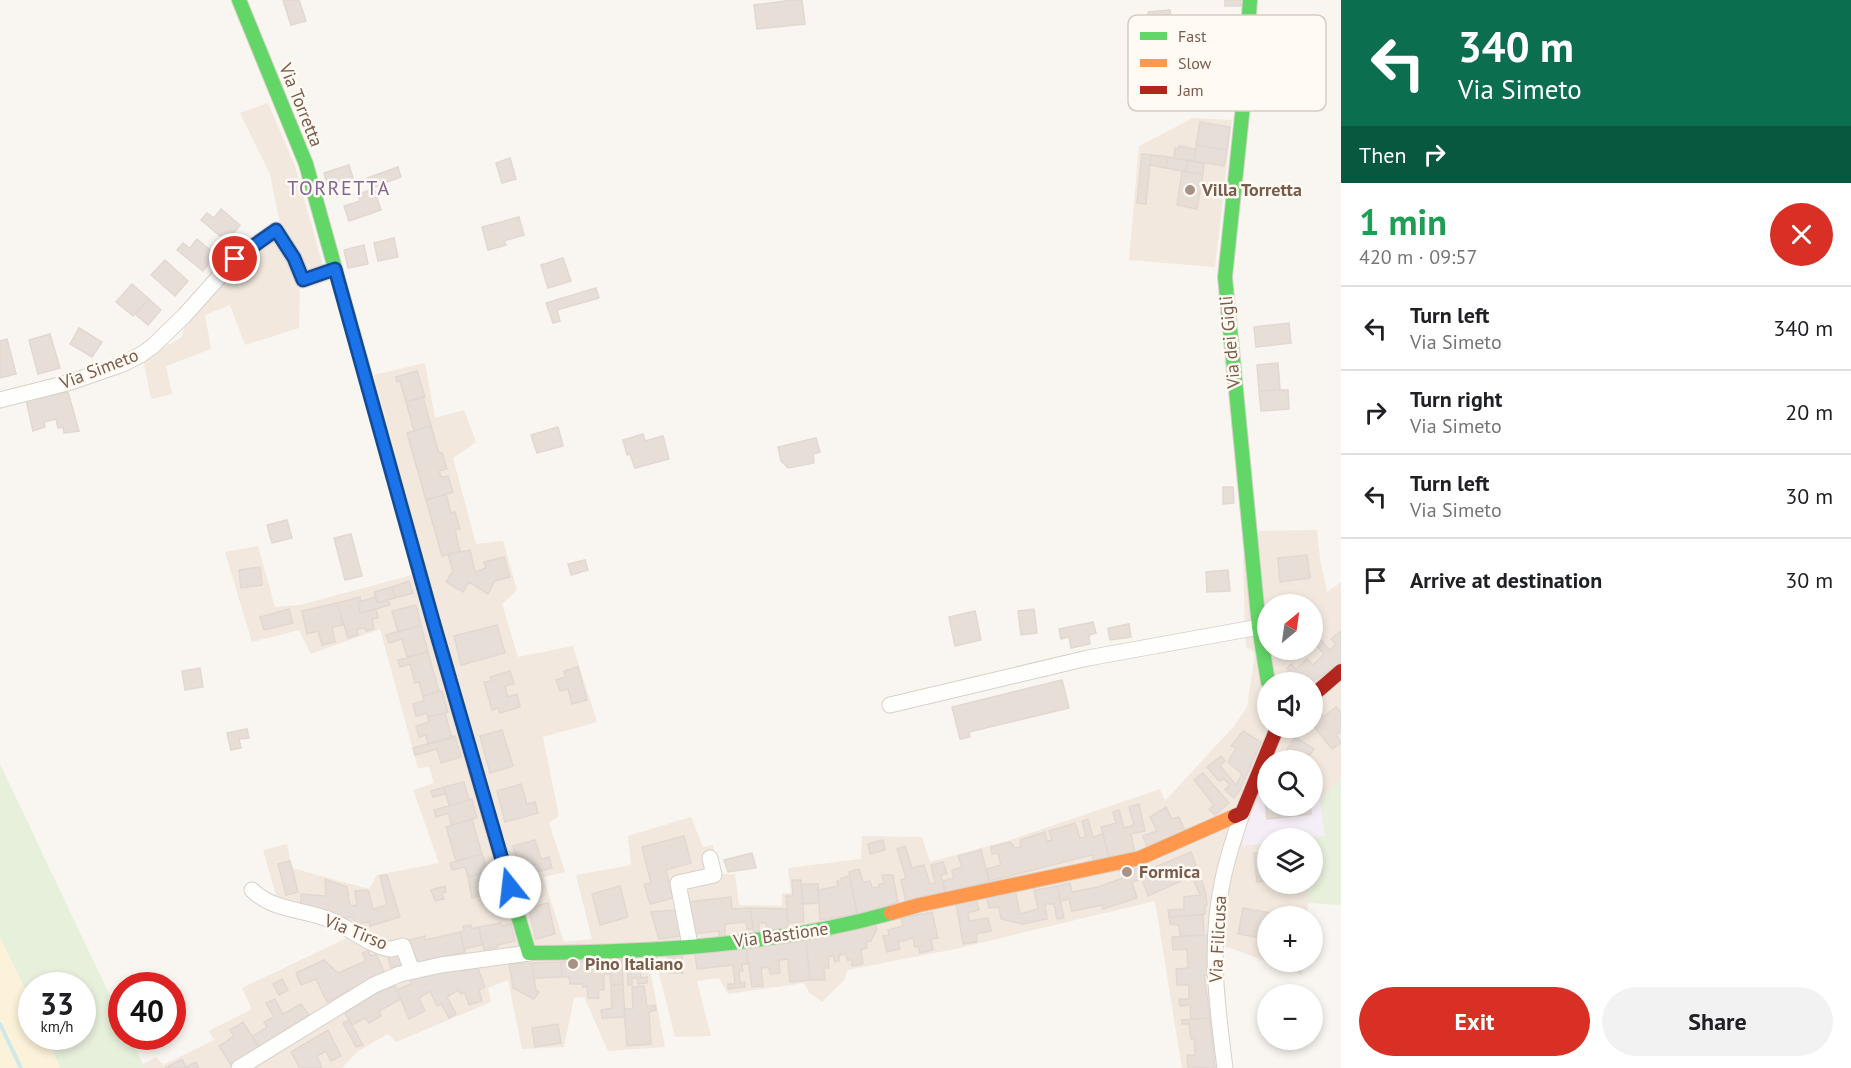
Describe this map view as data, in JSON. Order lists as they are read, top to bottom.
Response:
{
  "streets": {
    "street": [
      "Via Torretta",
      "Via dei Gigli",
      "Via Simeto",
      "Via Tirso",
      "Via Bastione",
      "Via Filicusa"
    ]
  },
  "crossings": [
    ["Via Torretta", "Via Simeto"],
    ["Via Torretta", "Via Bastione"],
    ["Via Tirso", "Via Bastione"],
    ["Via Bastione", "Via Filicusa"]
  ],
  "districts": ["TORRETTA"],
  "places": ["Villa Torretta", "Formica", "Pino Italiano"],
  "legend": ["Fast", "Slow", "Jam"],
  "north": "top right",
  "page": {
    "turn": ["340 m", "Via Simeto"],
    "then": "Then",
    "heading": ["1 min", "420 m · 09:57"],
    "list": [
      {
        "name": "Turn left",
        "note": "Via Simeto",
        "value": "340 m"
      },
      {
        "name": "Turn right",
        "note": "Via Simeto",
        "value": "20 m"
      },
      {
        "name": "Turn left",
        "note": "Via Simeto",
        "value": "30 m"
      },
      {
        "name": "Arrive at destination",
        "value": "30 m"
      }
    ],
    "map_buttons": ["+", "−"],
    "speed": "33 km/h",
    "limit": "40",
    "buttons": ["Exit", "Share"]
  }
}
